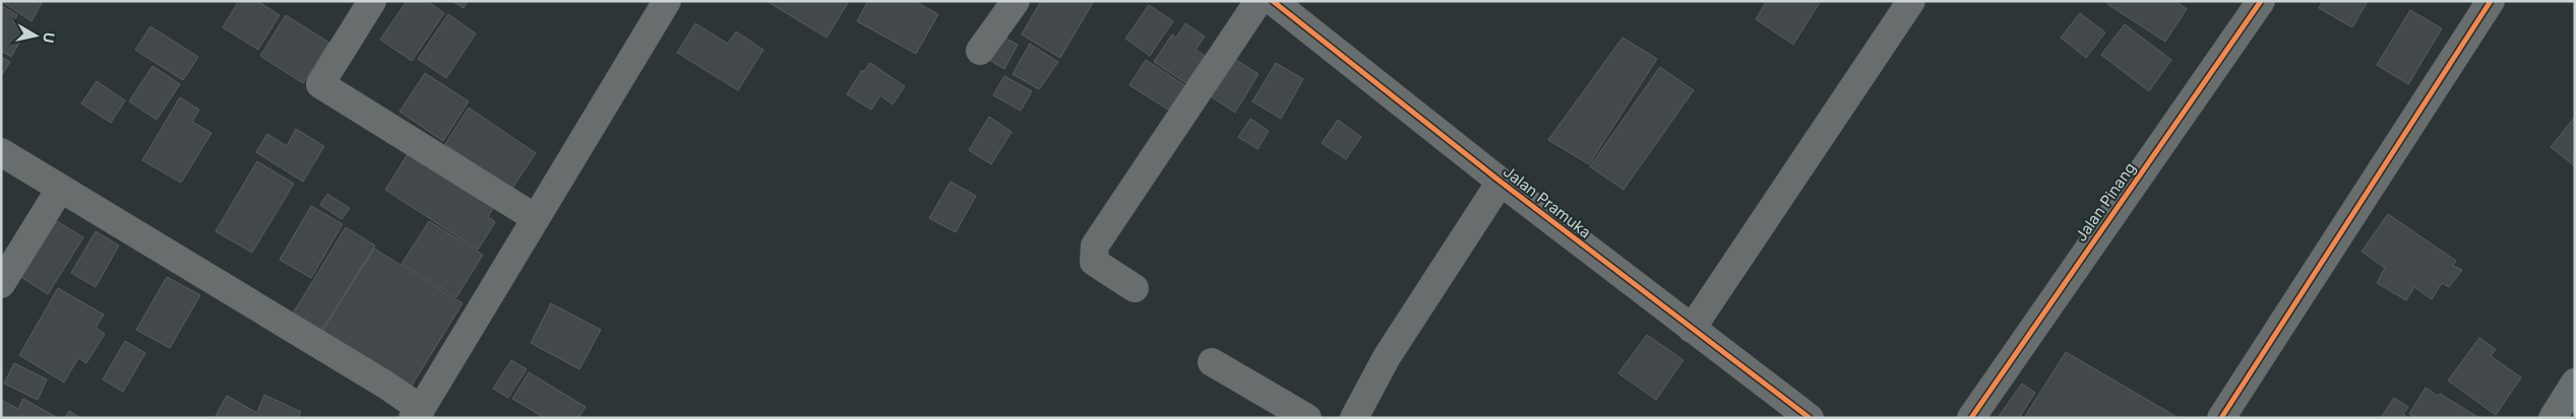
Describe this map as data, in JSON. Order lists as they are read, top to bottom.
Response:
{
  "streets": {
    "street": ["Jalan Pramuka", "Jalan Pinang"]
  },
  "north": "right"
}
